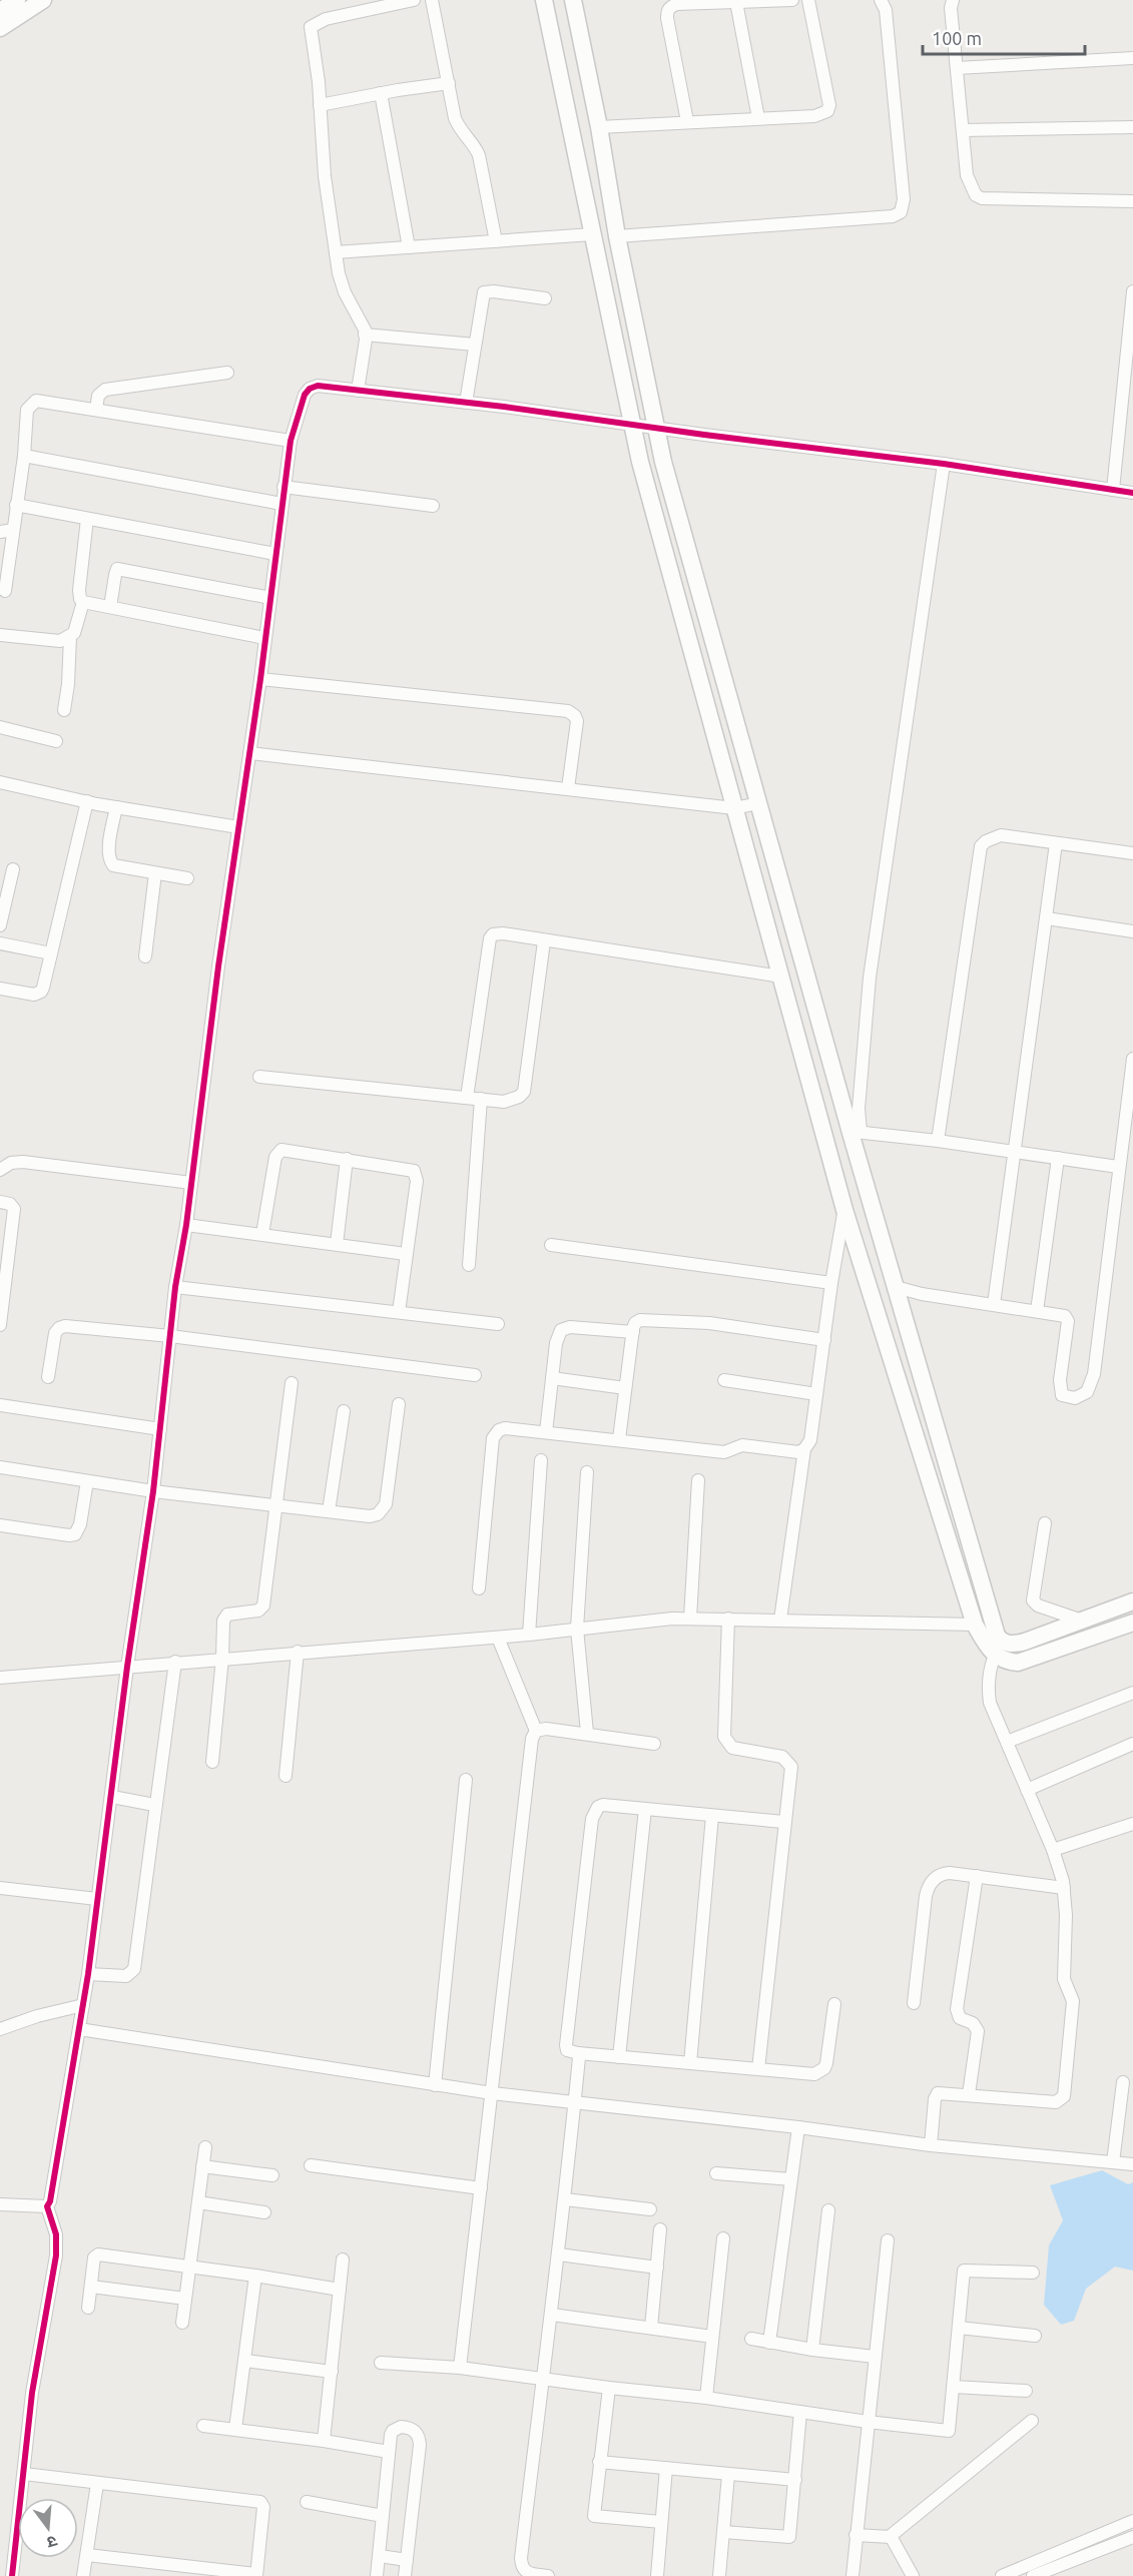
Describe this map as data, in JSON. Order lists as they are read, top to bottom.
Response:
{
  "scale_bar": "100 m",
  "north": "bottom"
}
